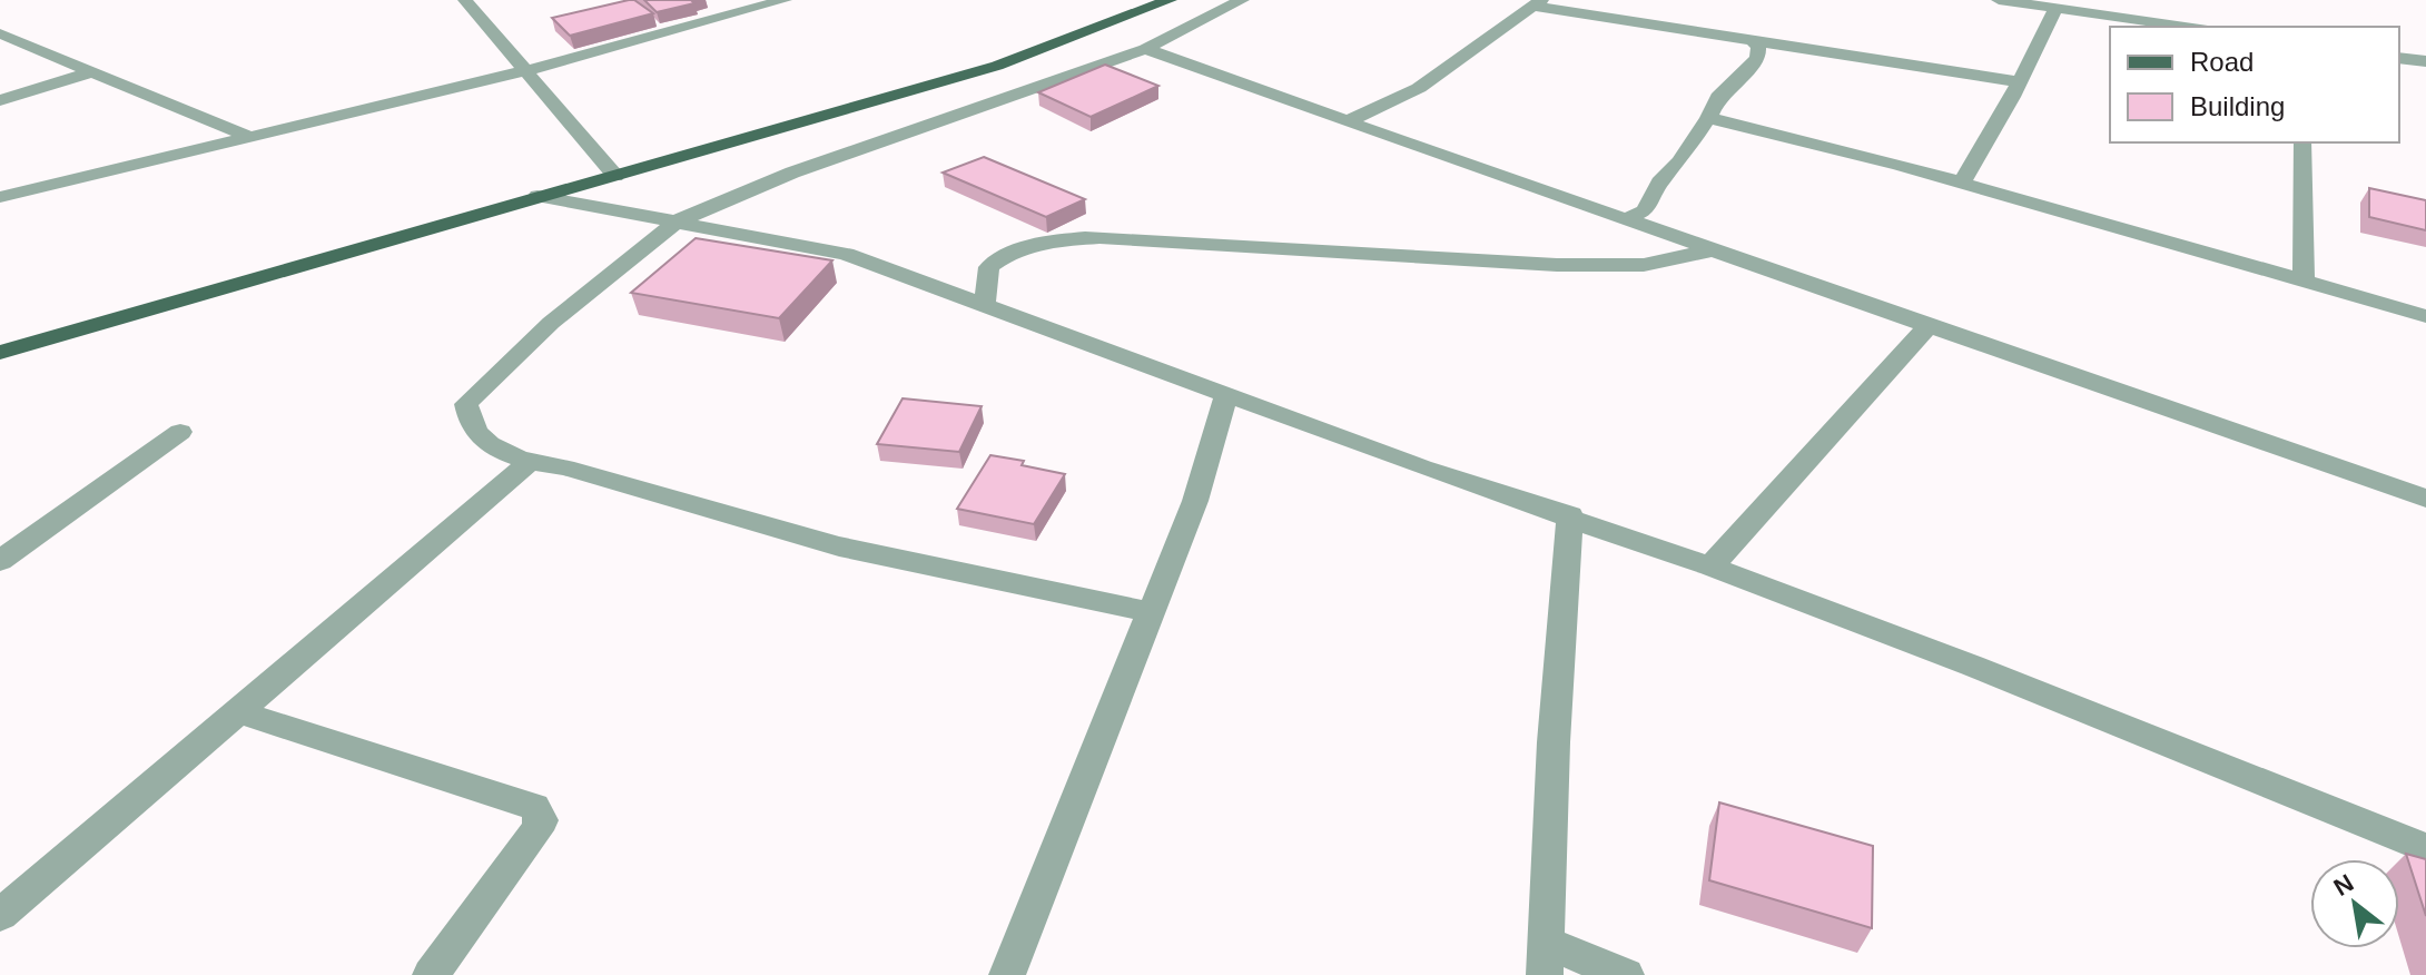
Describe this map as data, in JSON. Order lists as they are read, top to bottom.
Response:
{
  "legend": ["Road", "Building"],
  "north": "top left"
}
